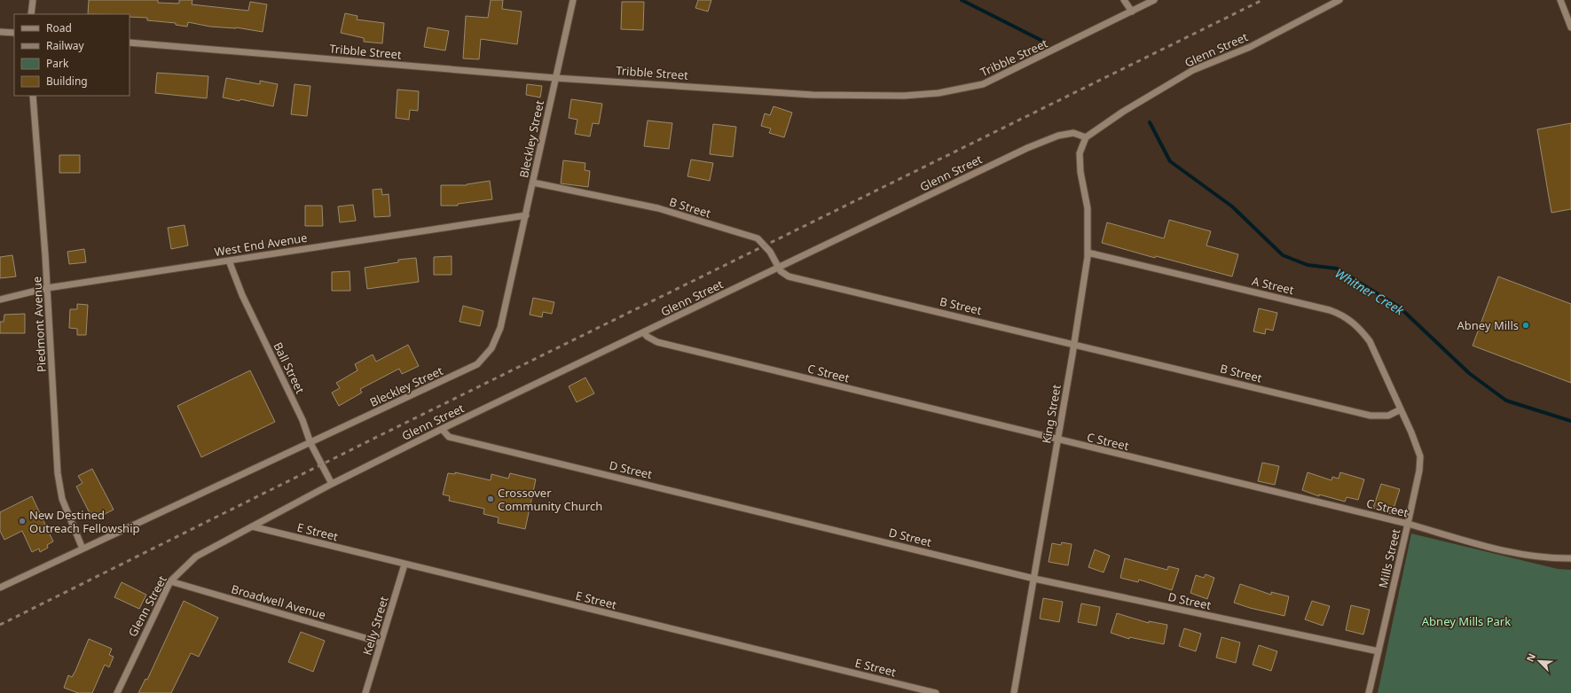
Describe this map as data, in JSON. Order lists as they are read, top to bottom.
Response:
{
  "streets": {
    "street": [
      "Glenn Street",
      "Tribble Street",
      "Bleckley Street",
      "B Street",
      "West End Avenue",
      "A Street",
      "Piedmont Avenue",
      "Ball Street",
      "C Street",
      "King Street",
      "D Street",
      "E Street",
      "Mills Street",
      "Broadwell Avenue",
      "Kelly Street"
    ]
  },
  "crossings": [
    ["Glenn Street", "B Street"],
    ["Glenn Street", "Ball Street"],
    ["Glenn Street", "C Street"],
    ["Glenn Street", "King Street"],
    ["Glenn Street", "D Street"],
    ["Glenn Street", "E Street"],
    ["Glenn Street", "Broadwell Avenue"],
    ["Tribble Street", "Bleckley Street"],
    ["Bleckley Street", "B Street"],
    ["Bleckley Street", "West End Avenue"],
    ["Bleckley Street", "Piedmont Avenue"],
    ["Bleckley Street", "Ball Street"],
    ["B Street", "A Street"],
    ["B Street", "King Street"],
    ["B Street", "Mills Street"],
    ["West End Avenue", "Piedmont Avenue"],
    ["West End Avenue", "Ball Street"],
    ["A Street", "King Street"],
    ["A Street", "Mills Street"],
    ["C Street", "King Street"],
    ["C Street", "Mills Street"],
    ["King Street", "D Street"],
    ["D Street", "Mills Street"],
    ["E Street", "Kelly Street"],
    ["Broadwell Avenue", "Kelly Street"]
  ],
  "water": ["Whitner Creek"],
  "parks": ["Abney Mills Park"],
  "places": ["Abney Mills", "Crossover Community Church", "New Destined Outreach Fellowship"],
  "legend": [
    "Road",
    "Railway",
    "Park",
    "Building"
  ],
  "north": "top left"
}
